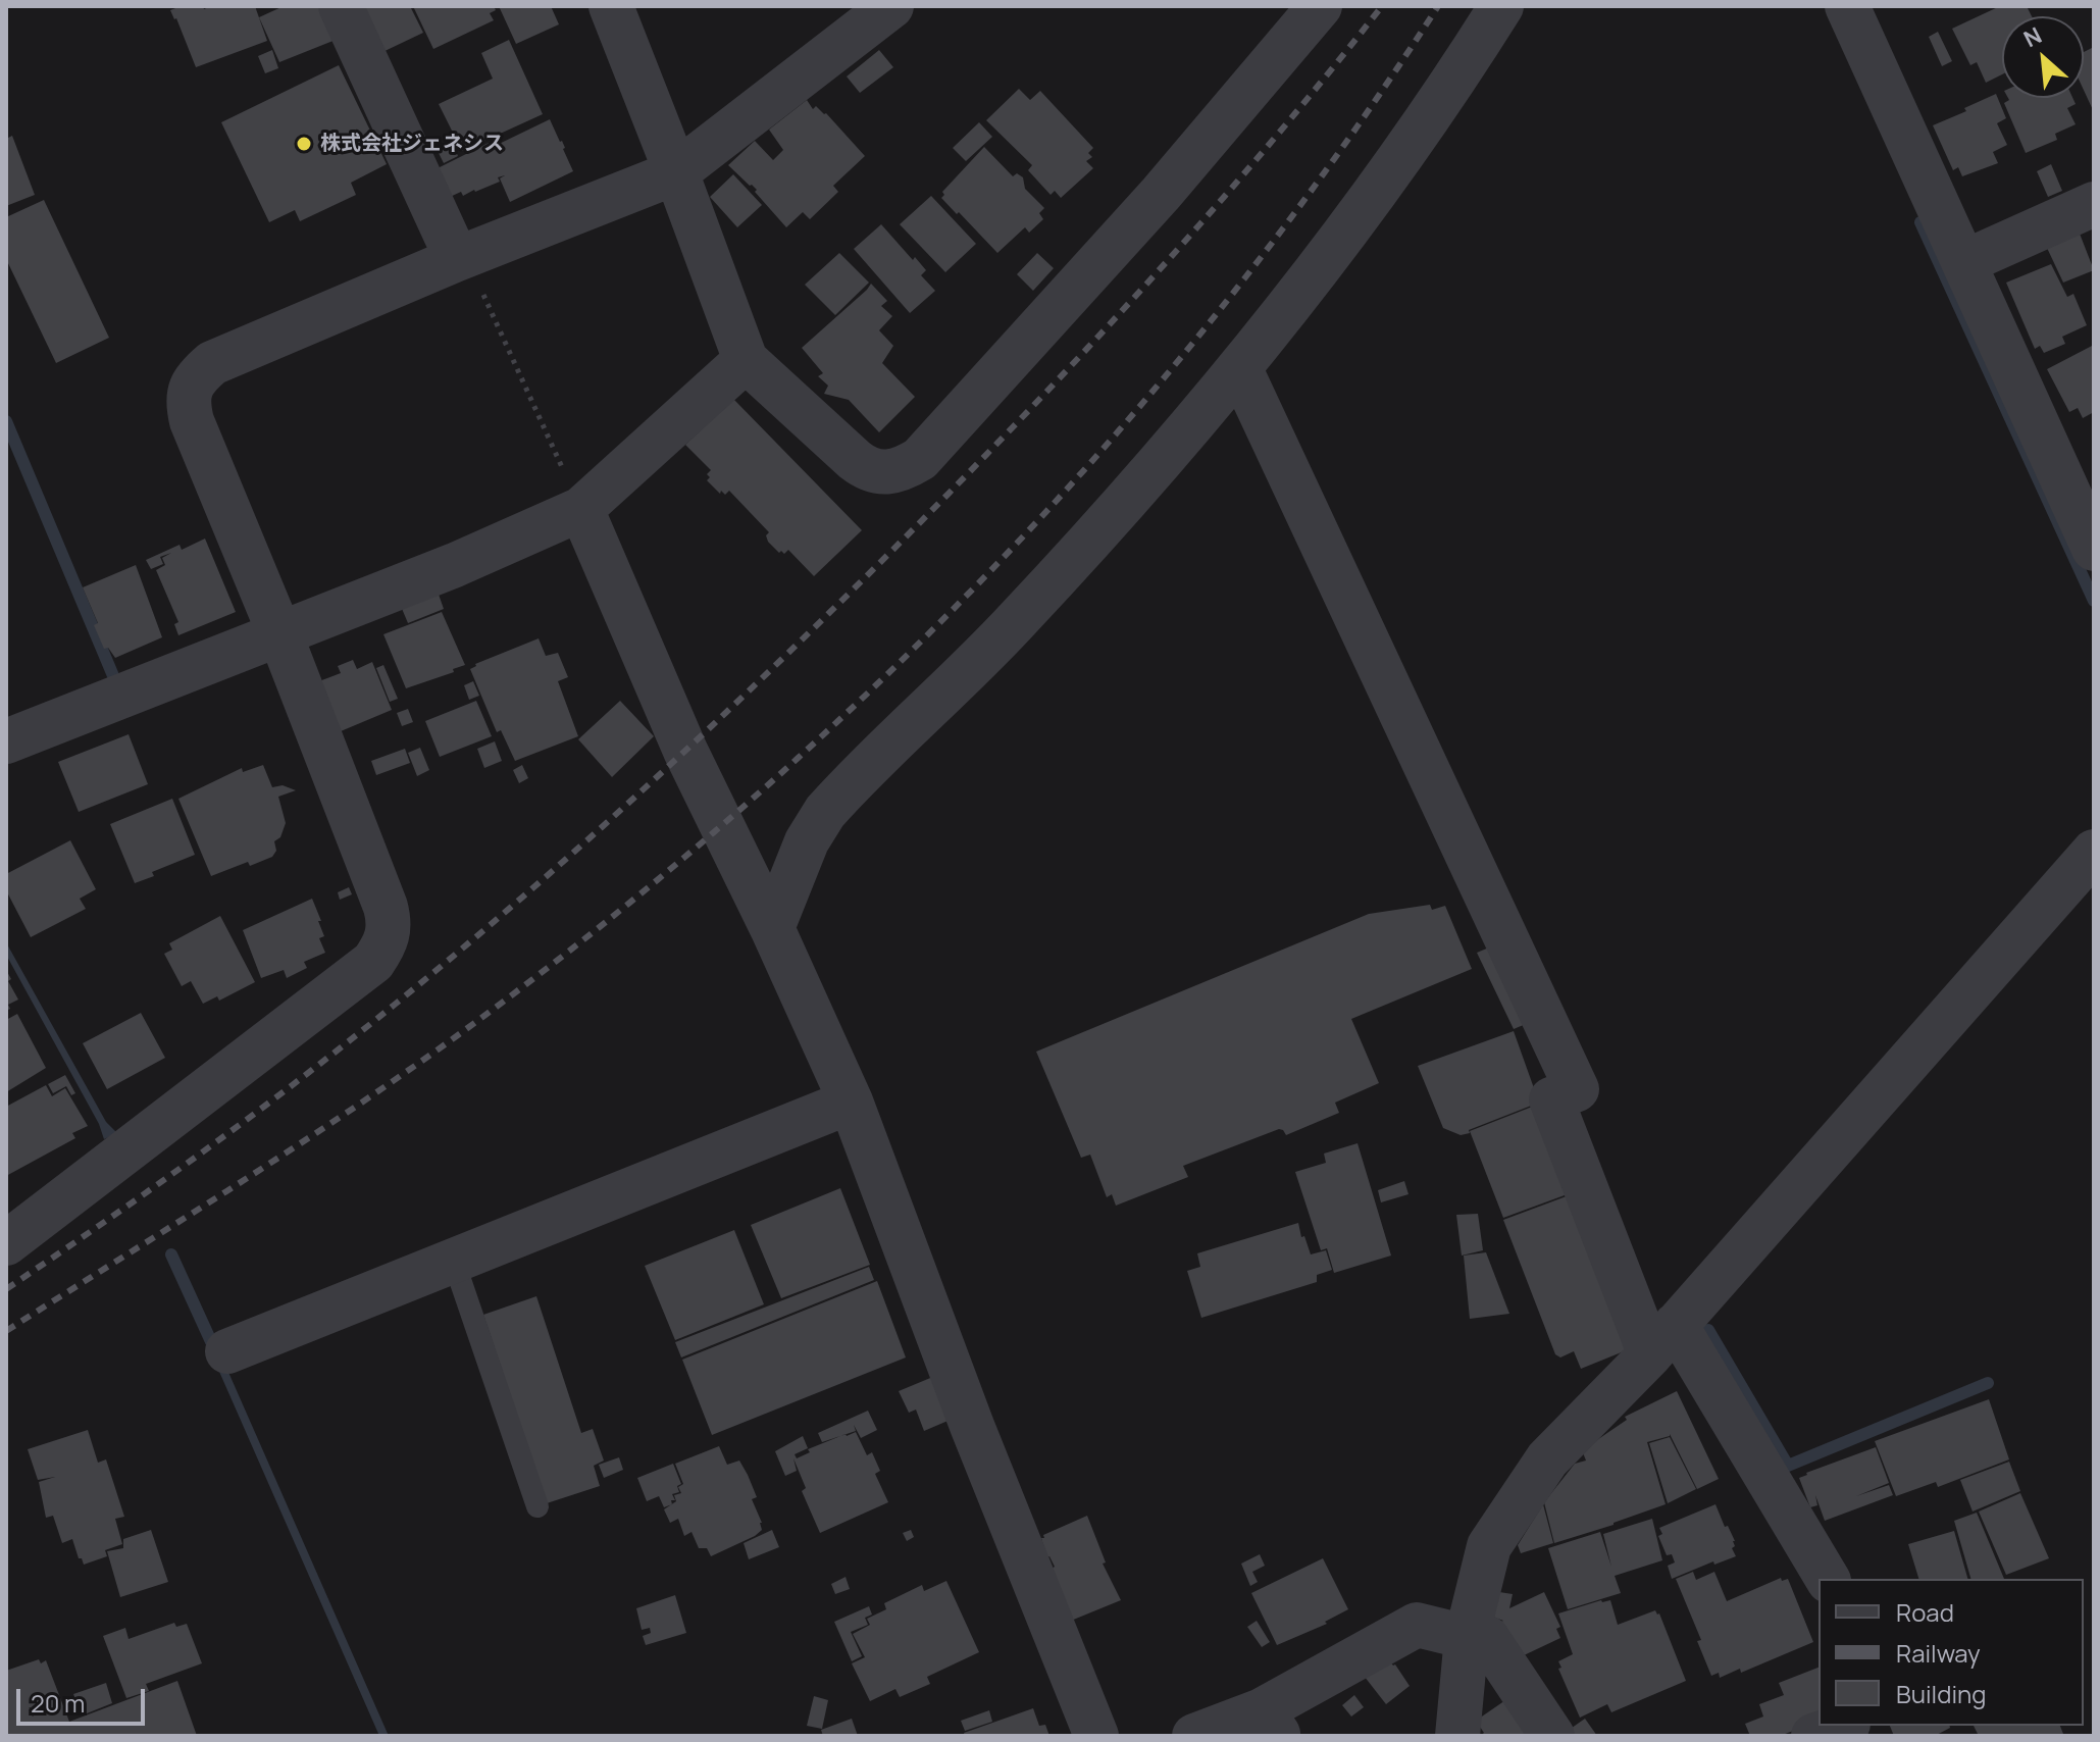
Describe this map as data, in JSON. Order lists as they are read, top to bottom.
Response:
{
  "places": ["株式会社ジェネシス"],
  "legend": ["Road", "Railway", "Building"],
  "scale_bar": "20 m",
  "north": "top left"
}
